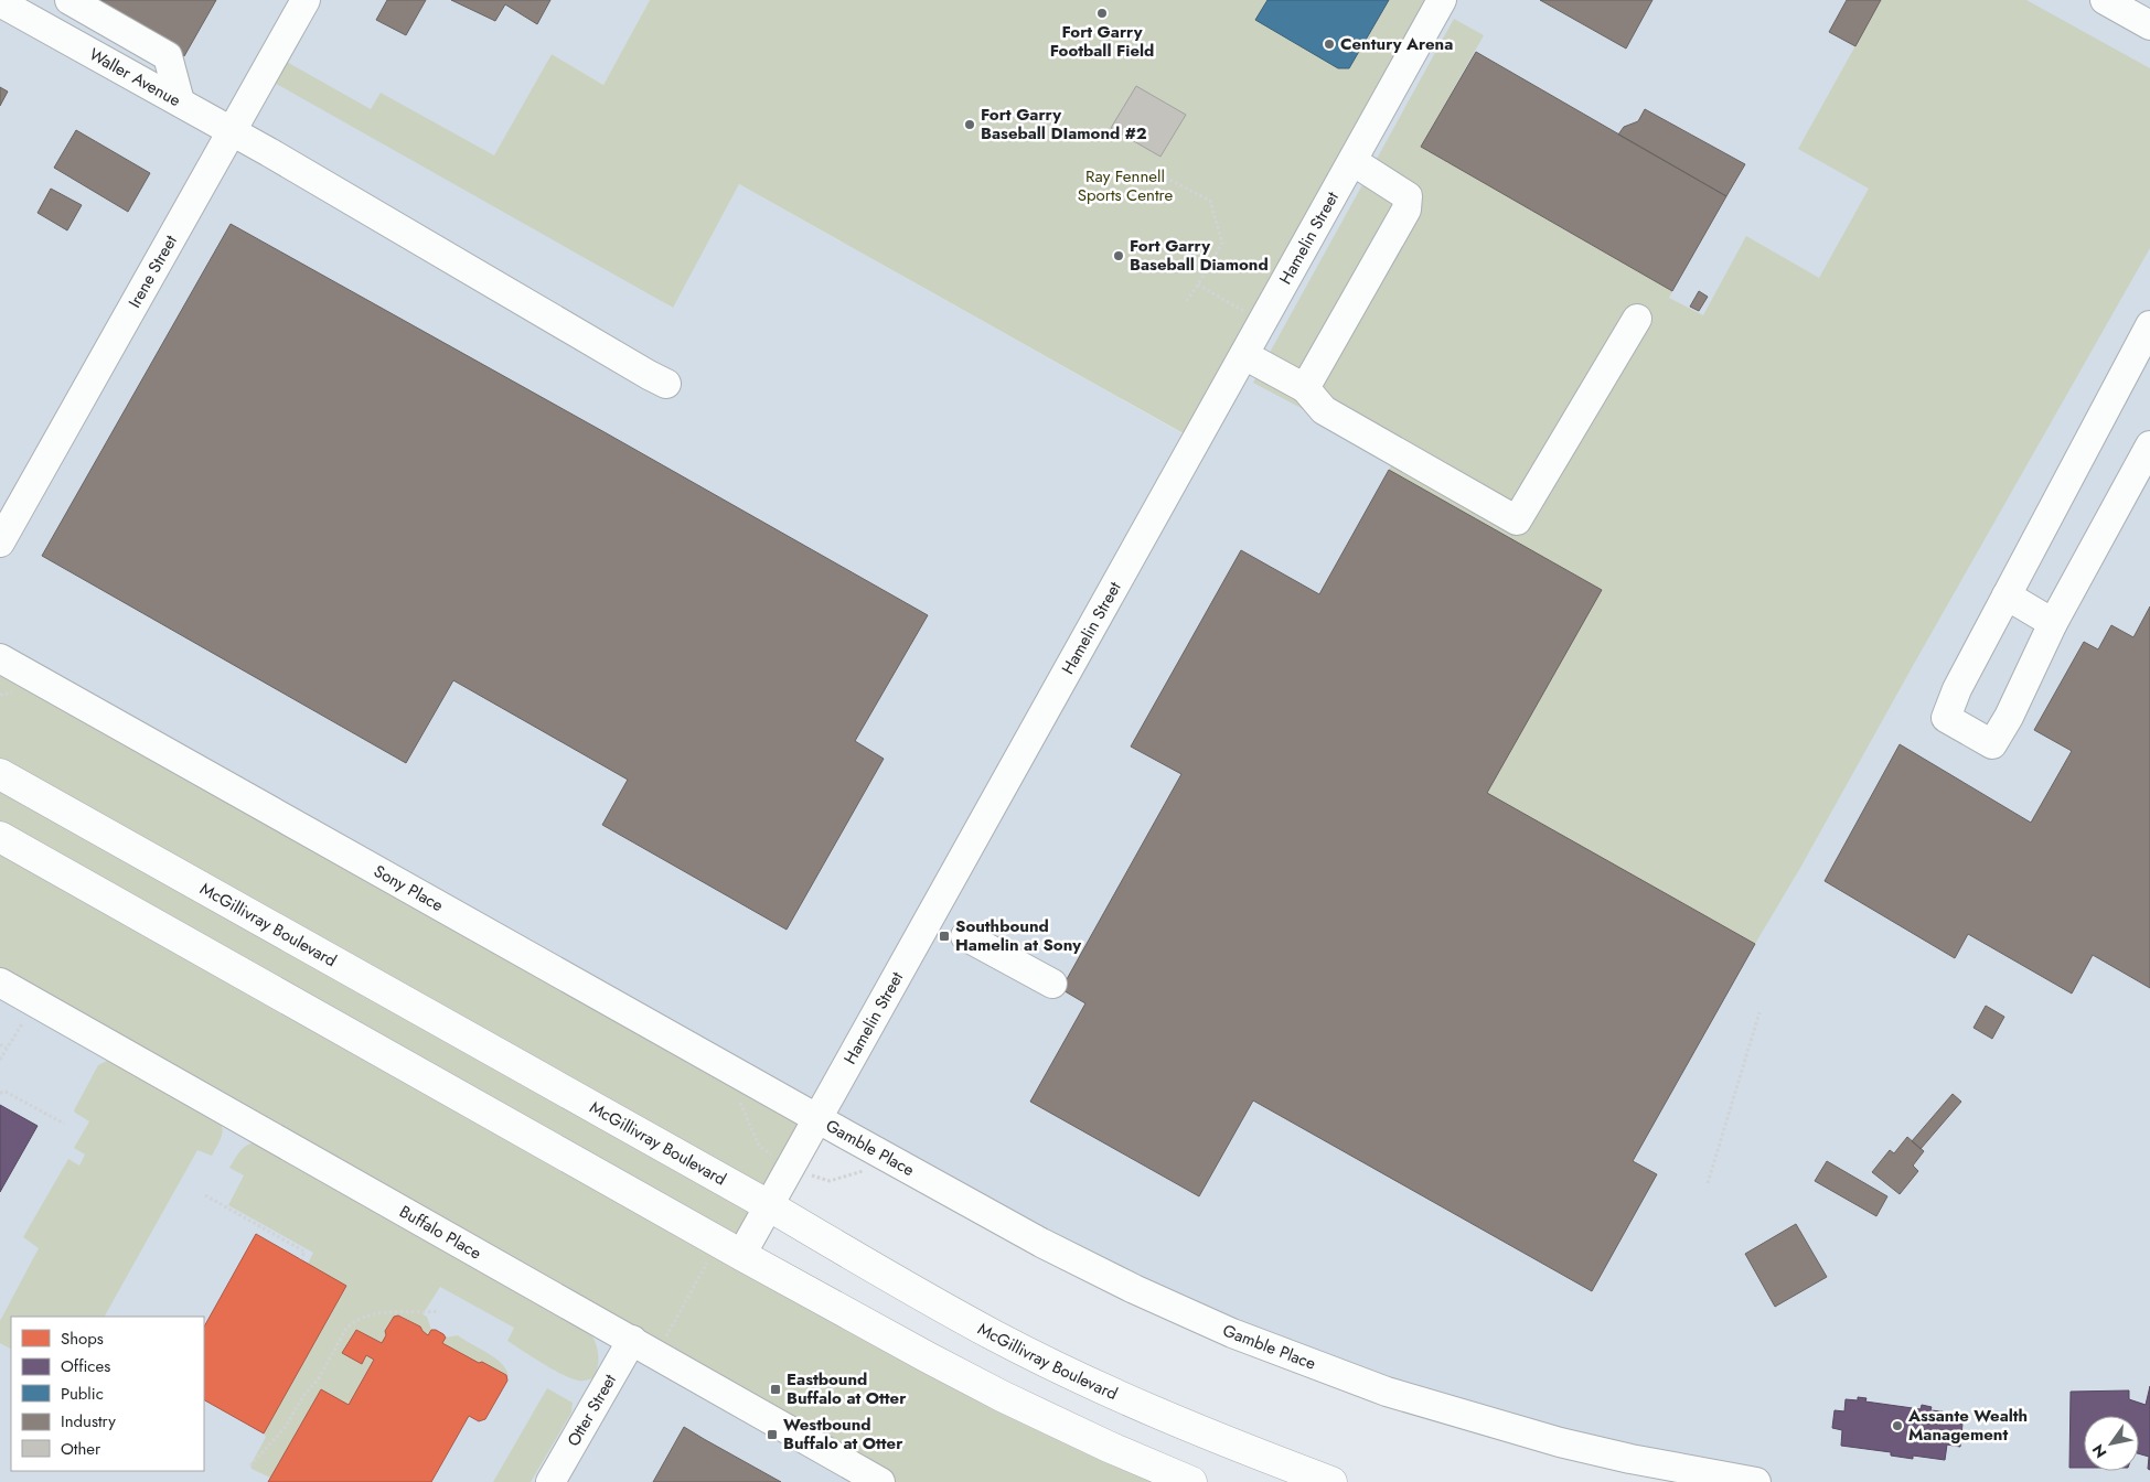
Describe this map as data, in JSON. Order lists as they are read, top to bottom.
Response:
{
  "streets": {
    "main road": ["McGillivray Boulevard"],
    "street": [
      "Waller Avenue",
      "Hamelin Street",
      "Irene Street",
      "Sony Place",
      "Gamble Place",
      "Buffalo Place",
      "Otter Street"
    ]
  },
  "crossings": [
    ["Waller Avenue", "Irene Street"],
    ["Hamelin Street", "Sony Place"],
    ["Hamelin Street", "McGillivray Boulevard"],
    ["Hamelin Street", "Gamble Place"],
    ["Sony Place", "Gamble Place"],
    ["Buffalo Place", "Otter Street"]
  ],
  "parks": ["Ray Fennell Sports Centre"],
  "places": {
    "other": [
      "Fort Garry Football Field",
      "Century Arena",
      "Fort Garry Baseball DIamond #2",
      "Fort Garry Baseball Diamond",
      "Assante Wealth Management"
    ],
    "transit": ["Southbound Hamelin at Sony", "Eastbound Buffalo at Otter", "Westbound Buffalo at Otter"]
  },
  "legend": [
    "Shops",
    "Offices",
    "Public",
    "Industry",
    "Other"
  ],
  "north": "bottom left"
}
